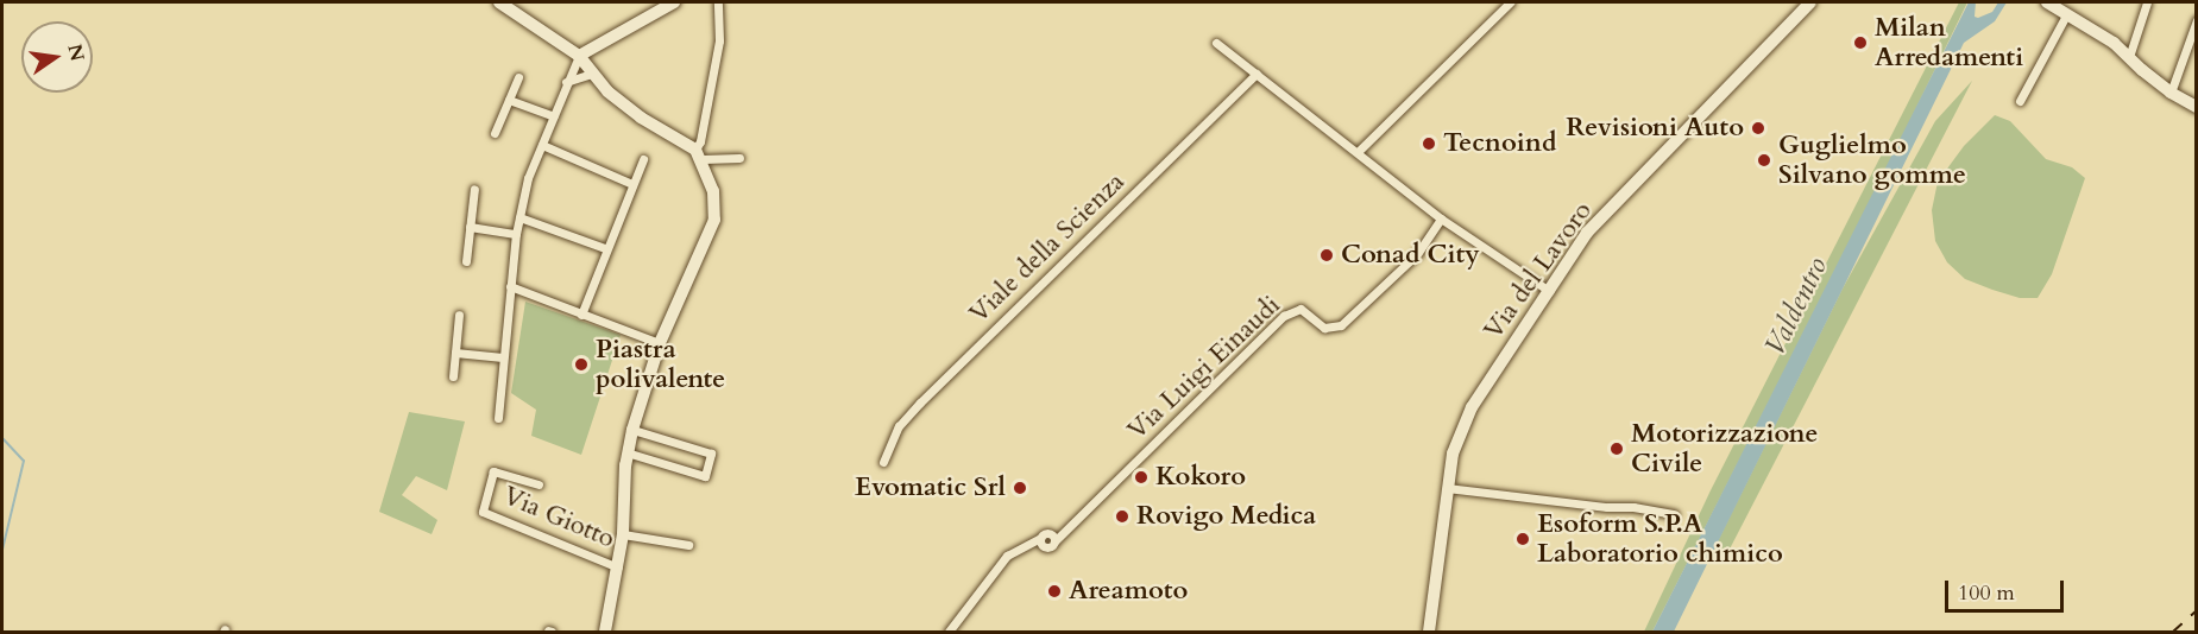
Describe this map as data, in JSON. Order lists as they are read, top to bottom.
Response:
{
  "streets": {
    "street": [
      "Viale della Scienza",
      "Via del Lavoro",
      "Via Luigi Einaudi",
      "Via Giotto"
    ]
  },
  "water": ["Valdentro"],
  "places": [
    "Milan Arredamenti",
    "Revisioni Auto",
    "Tecnoind",
    "Guglielmo Silvano gomme",
    "Conad City",
    "Piastra polivalente",
    "Motorizzazione Civile",
    "Kokoro",
    "Evomatic Srl",
    "Rovigo Medica",
    "Esoform S.P.A Laboratorio chimico",
    "Areamoto"
  ],
  "scale_bar": "100 m",
  "north": "right"
}
